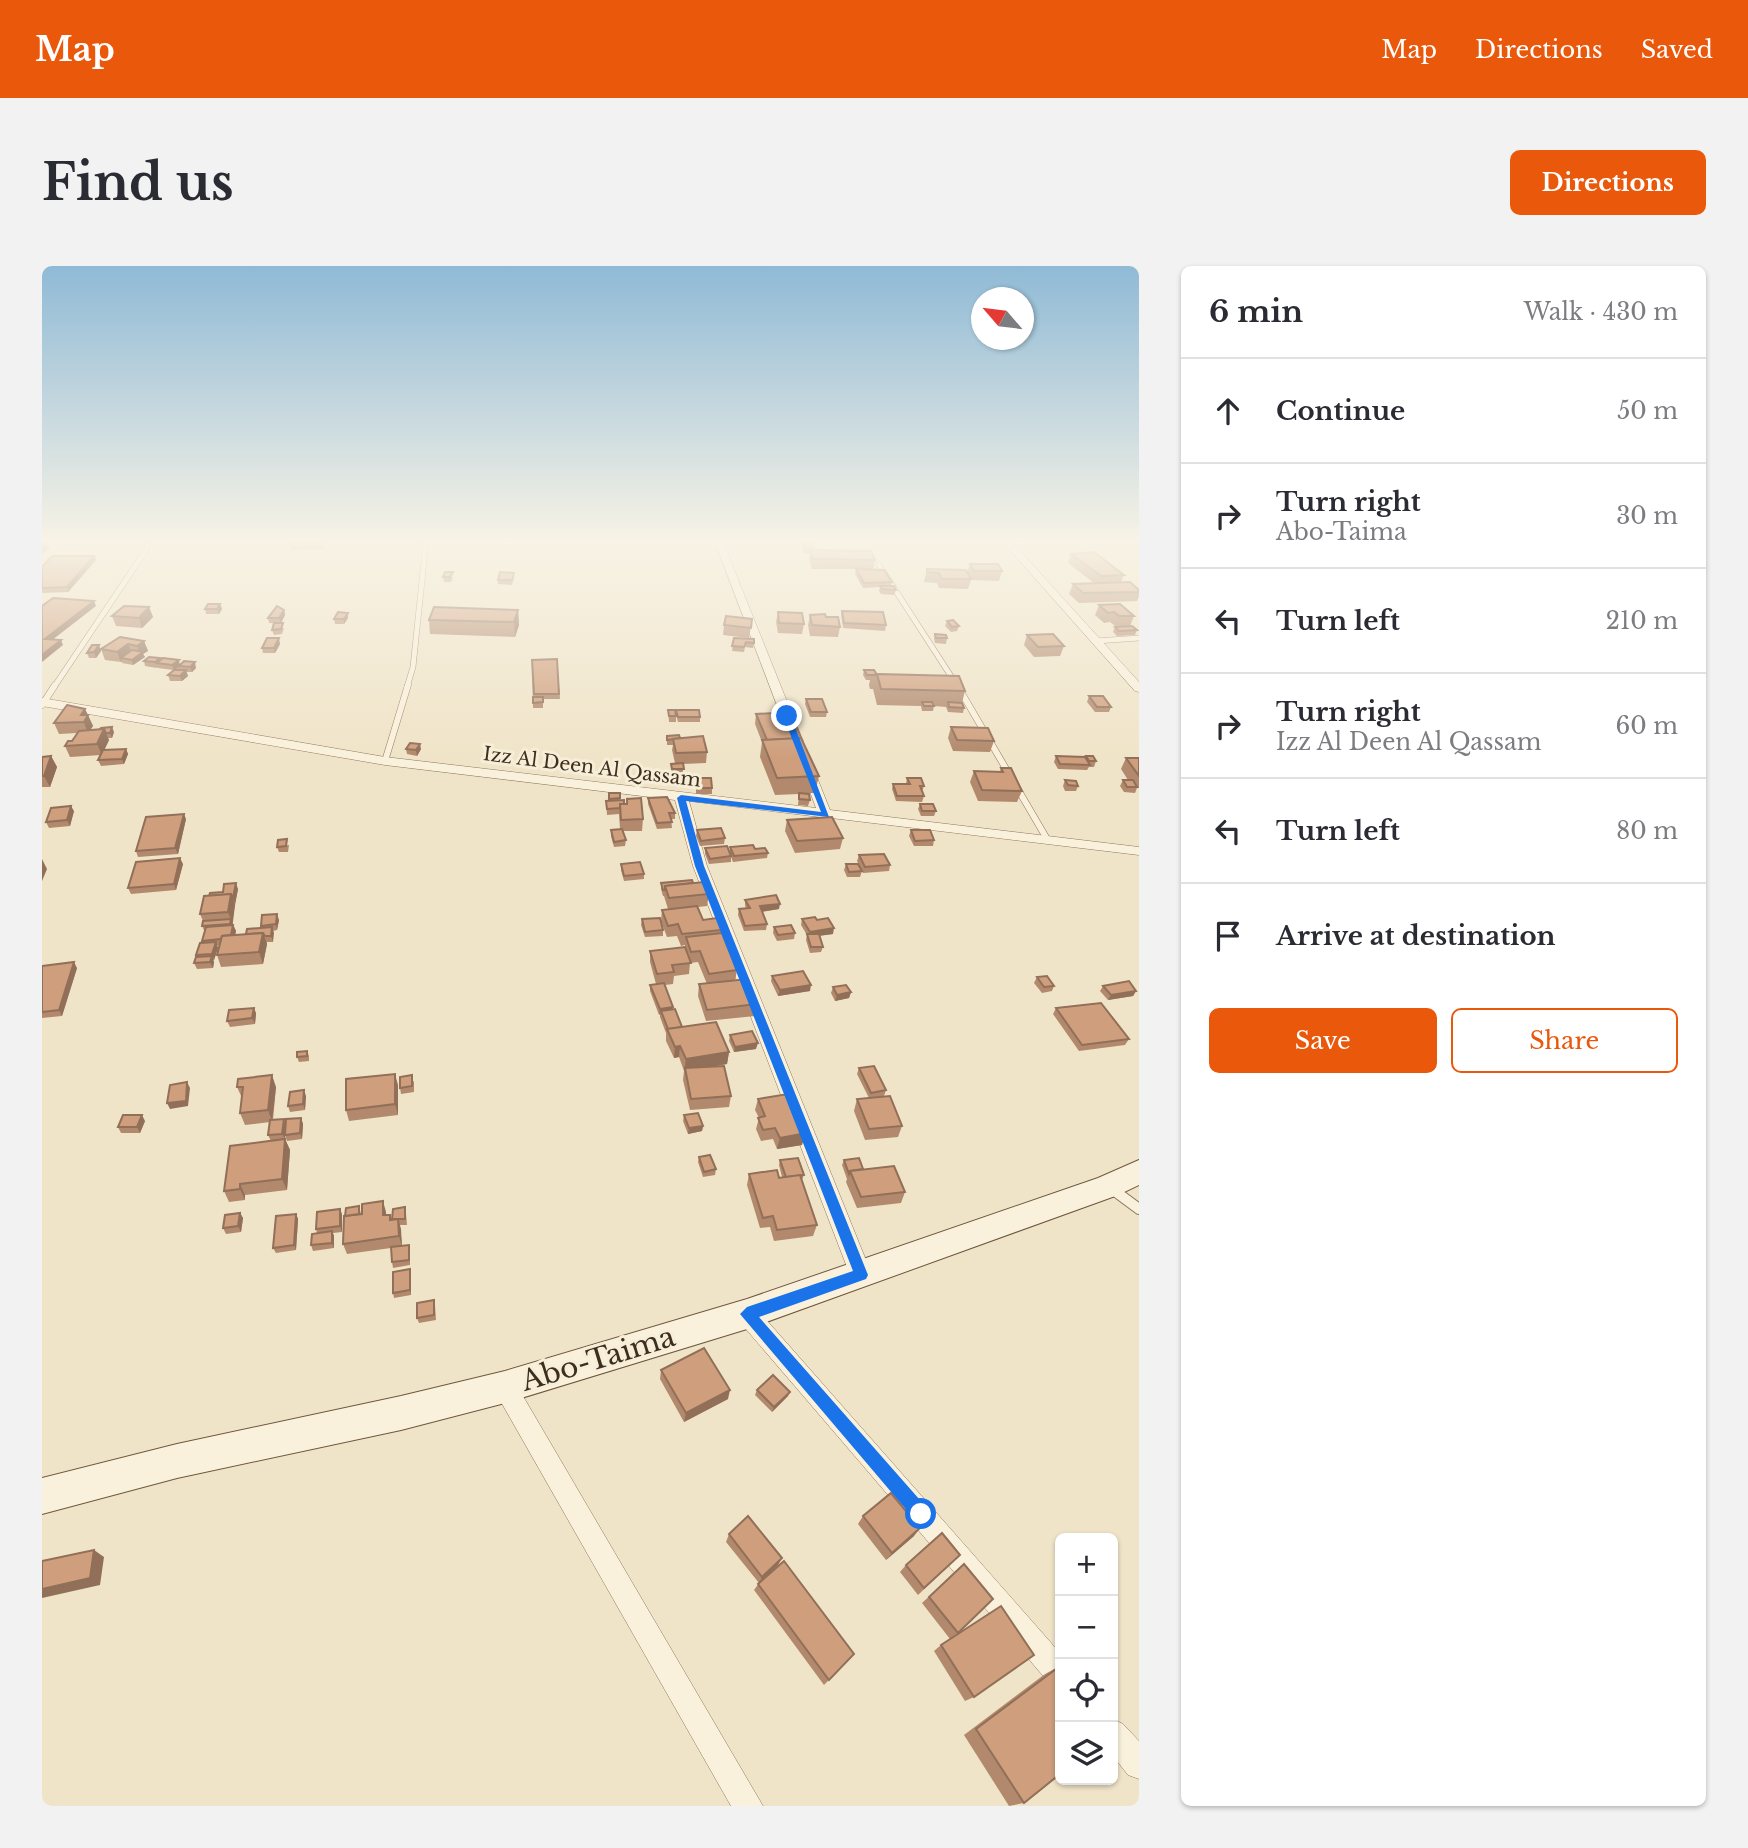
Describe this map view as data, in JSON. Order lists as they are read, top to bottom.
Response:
{
  "streets": {
    "street": ["Izz Al Deen Al Qassam", "Abo-Taima"]
  },
  "north": "top left",
  "page": {
    "header": "Map",
    "nav": ["Map", "Directions", "Saved"],
    "buttons": [
      "Directions",
      ["Save", "Share"]
    ],
    "title": "Find us",
    "heading": ["6 min", "Walk · 430 m"],
    "list": [
      ["Continue", "50 m"],
      ["Turn right", "Abo-Taima", "30 m"],
      ["Turn left", "210 m"],
      ["Turn right", "Izz Al Deen Al Qassam", "60 m"],
      ["Turn left", "80 m"],
      "Arrive at destination"
    ],
    "map_buttons": ["+", "−"]
  }
}
